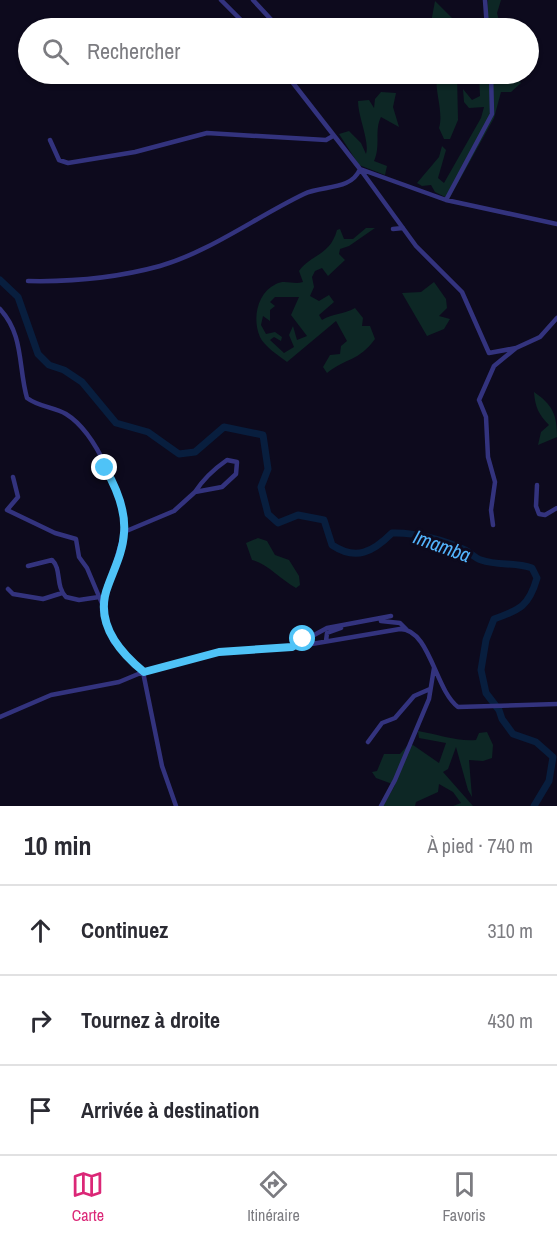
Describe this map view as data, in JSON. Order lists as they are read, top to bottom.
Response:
{
  "water": ["Imamba"],
  "page": {
    "search": "Rechercher",
    "heading": ["10 min", "À pied · 740 m"],
    "list": [
      ["Continuez", "310 m"],
      ["Tournez à droite", "430 m"],
      "Arrivée à destination"
    ],
    "nav": ["Carte", "Itinéraire", "Favoris"]
  }
}
